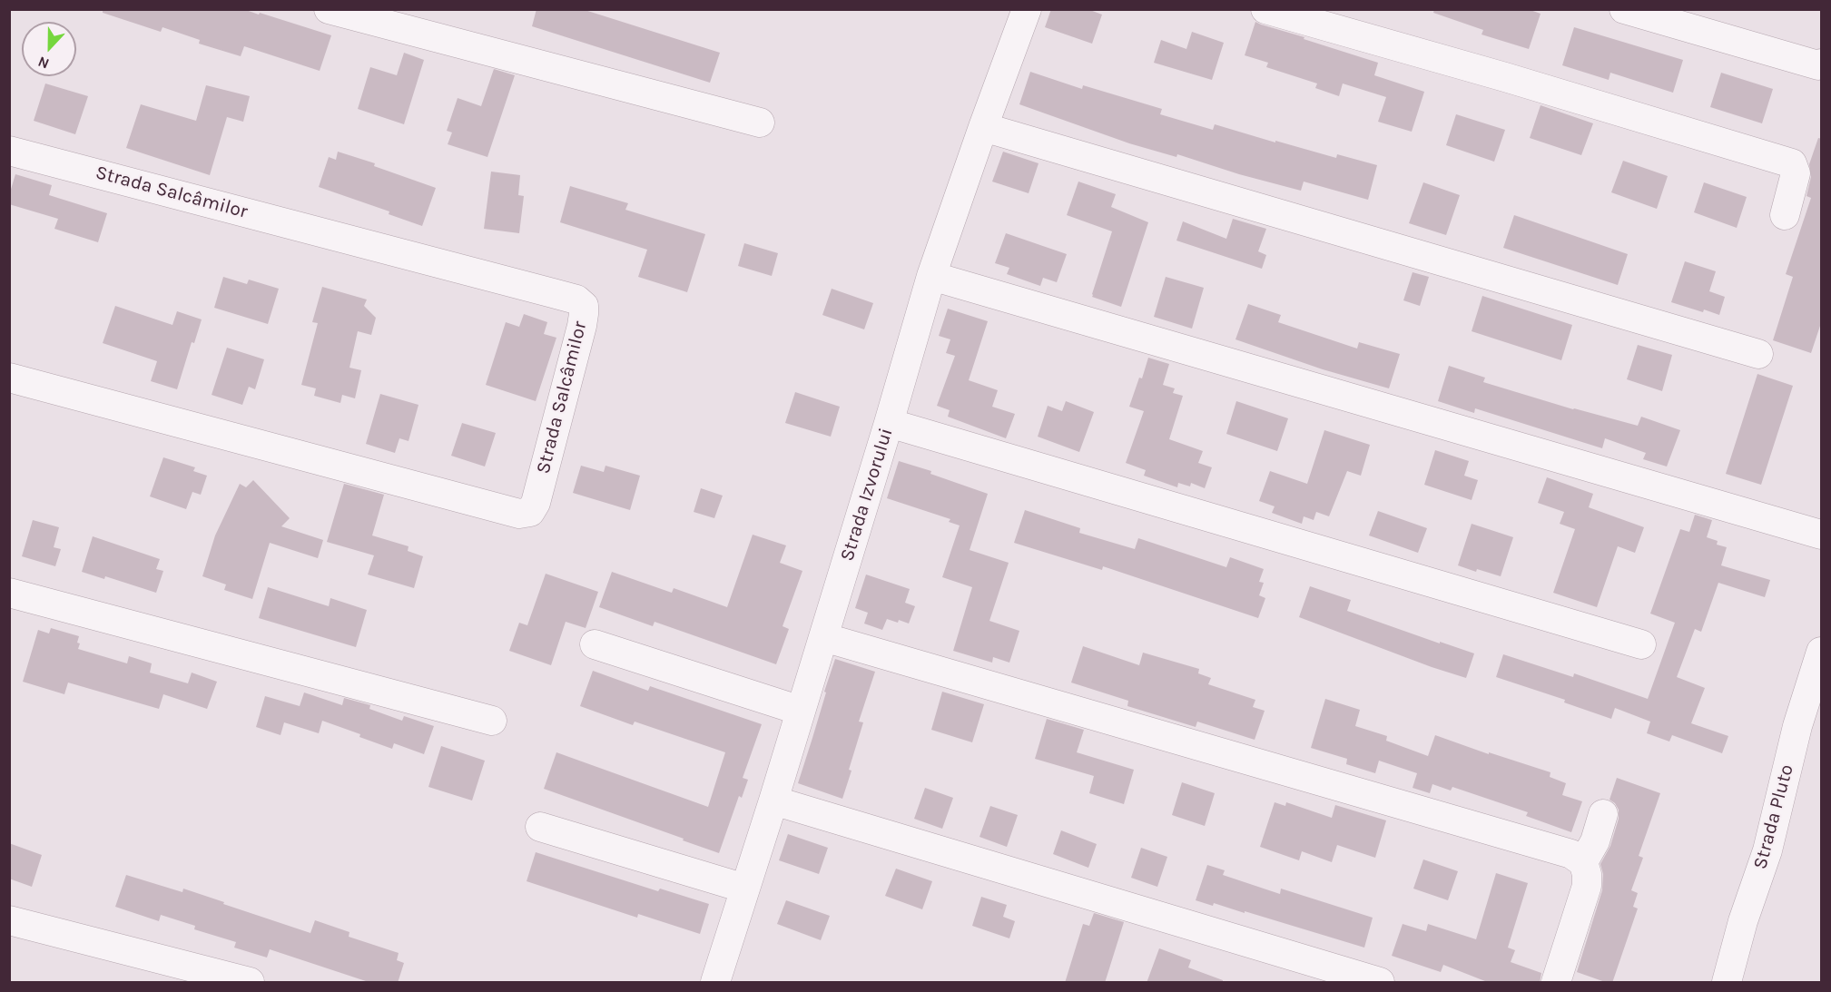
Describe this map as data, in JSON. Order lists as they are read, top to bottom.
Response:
{
  "streets": {
    "street": ["Strada Salcâmilor", "Strada Izvorului", "Strada Pluto"]
  },
  "north": "bottom"
}
